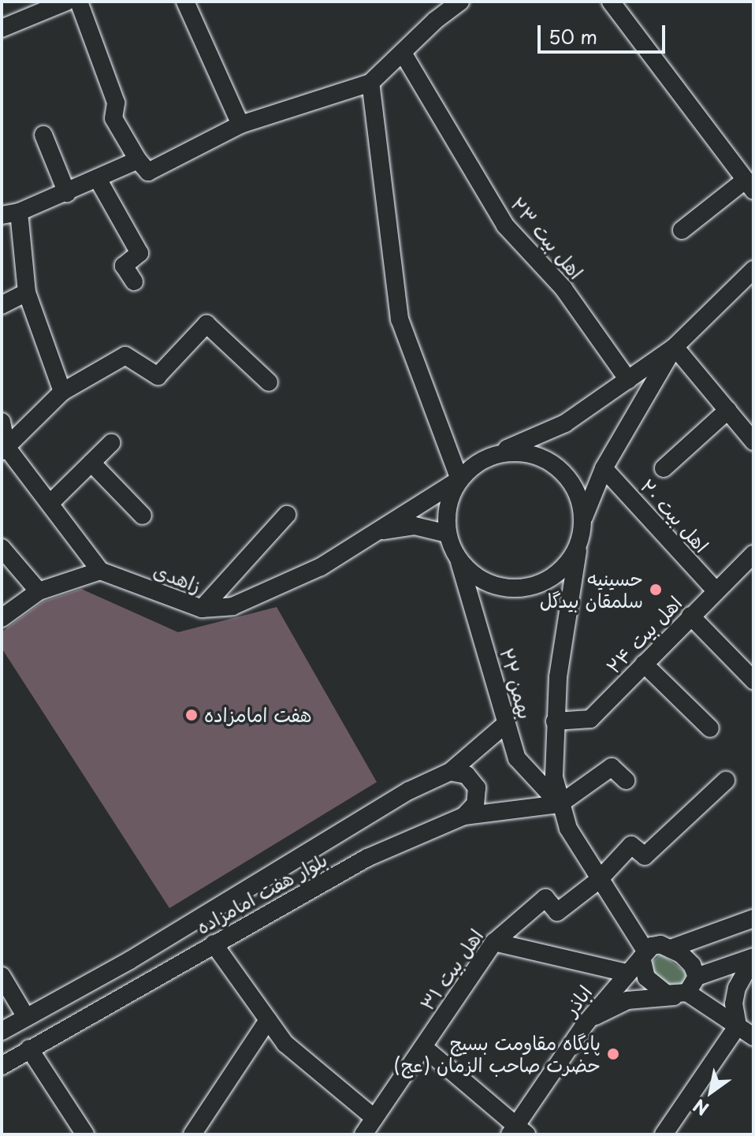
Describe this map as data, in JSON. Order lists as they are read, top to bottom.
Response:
{
  "streets": {
    "street": [
      "اهل بیت ۲۳",
      "اهل بیت ۲۰",
      "زاهدی",
      "اهل بیت ۲۴",
      "۲۲ بهمن",
      "بلوار هفت امامزاده",
      "اهل بیت ۳۱",
      "اباذر"
    ]
  },
  "crossings": [
    ["اهل بیت ۲۰", "اهل بیت ۲۴"],
    ["زاهدی", "۲۲ بهمن"],
    ["اهل بیت ۲۴", "۲۲ بهمن"],
    ["۲۲ بهمن", "بلوار هفت امامزاده"],
    ["۲۲ بهمن", "اهل بیت ۳۱"],
    ["۲۲ بهمن", "اباذر"]
  ],
  "places": ["حسینیه سلمقان بیدگل", "هفت امامزاده", "پایگاه مقاومت بسیج حضرت صاحب الزمان (عج)"],
  "scale_bar": "50 m",
  "north": "bottom left"
}
